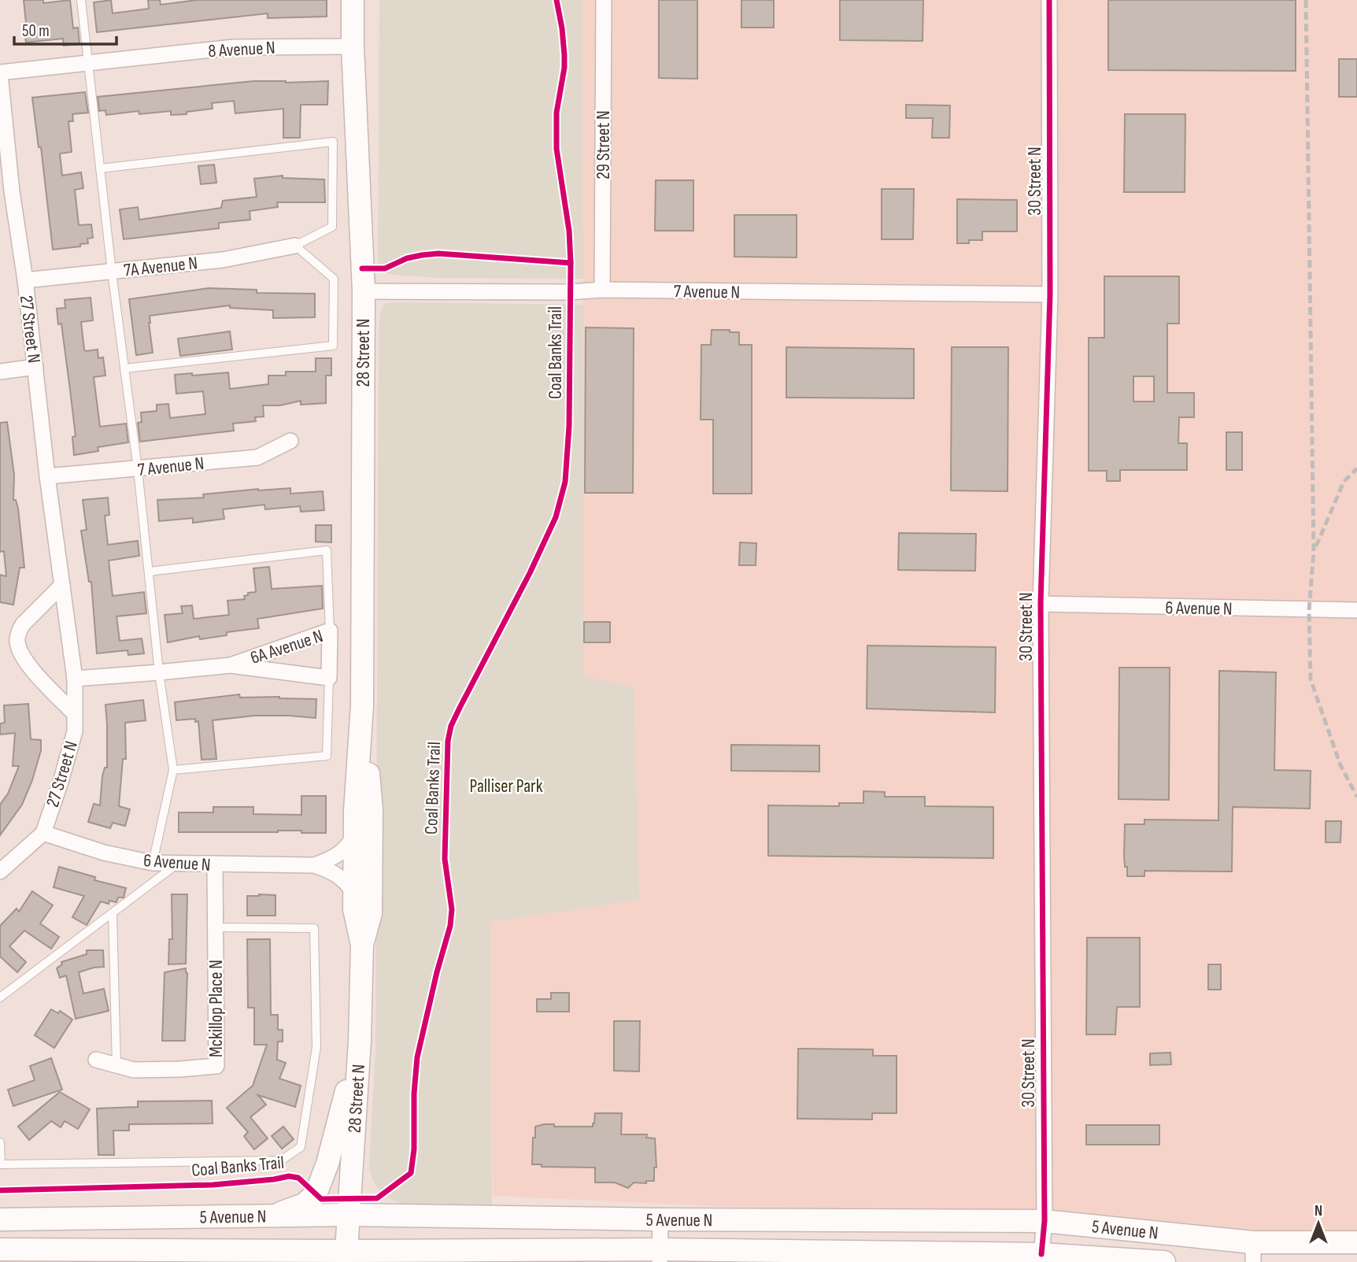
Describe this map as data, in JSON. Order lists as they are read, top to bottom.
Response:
{
  "streets": {
    "main road": ["28 Street N", "5 Avenue N"],
    "street": [
      "8 Avenue N",
      "29 Street N",
      "30 Street N",
      "7A Avenue N",
      "7 Avenue N",
      "27 Street N",
      "6 Avenue N",
      "6A Avenue N",
      "Mckillop Place N"
    ],
    "cycle path": ["Coal Banks Trail"]
  },
  "crossings": [
    ["8 Avenue N", "27 Street N"],
    ["8 Avenue N", "28 Street N"],
    ["29 Street N", "7 Avenue N"],
    ["30 Street N", "7 Avenue N"],
    ["30 Street N", "6 Avenue N"],
    ["30 Street N", "5 Avenue N"],
    ["7A Avenue N", "27 Street N"],
    ["7 Avenue N", "27 Street N"],
    ["7 Avenue N", "28 Street N"],
    ["27 Street N", "6 Avenue N"],
    ["27 Street N", "6A Avenue N"],
    ["28 Street N", "6 Avenue N"],
    ["28 Street N", "5 Avenue N"],
    ["6 Avenue N", "Mckillop Place N"]
  ],
  "parks": ["Palliser Park"],
  "scale_bar": "50 m",
  "north": "top"
}
